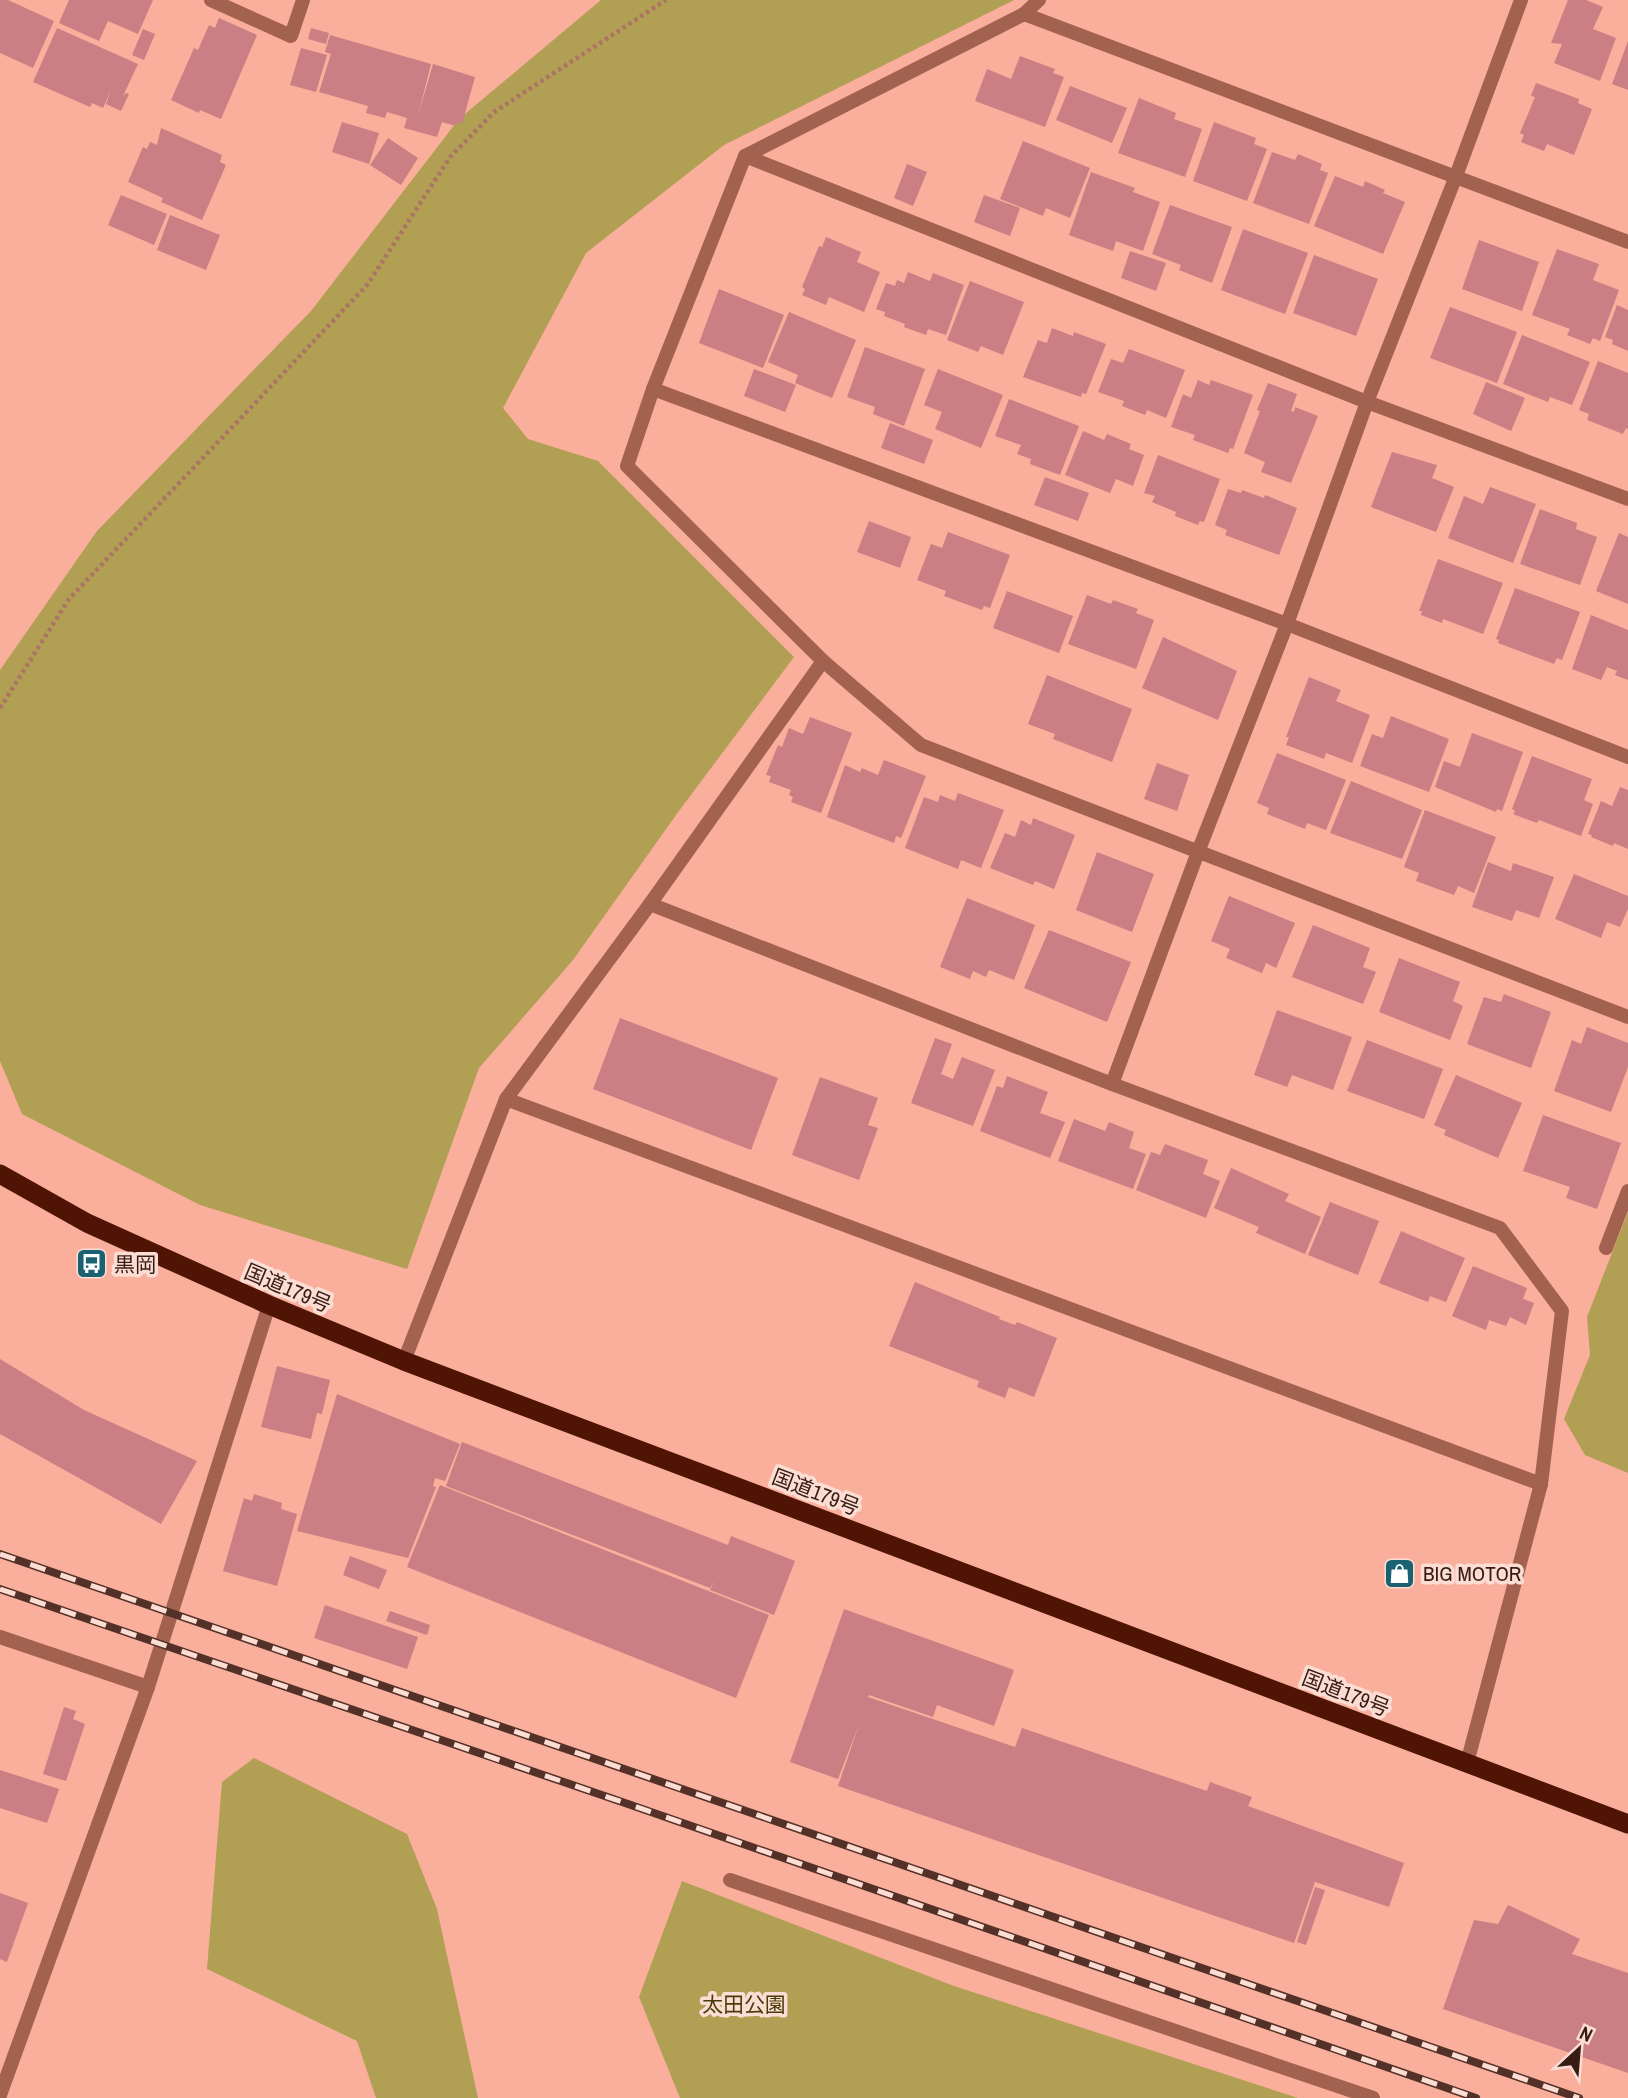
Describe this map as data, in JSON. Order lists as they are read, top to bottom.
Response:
{
  "streets": {
    "highway": ["国道179号"]
  },
  "parks": ["太田公園"],
  "places": {
    "bus stop": ["黒岡"],
    "shop": ["BIG MOTOR"]
  },
  "north": "top right"
}
